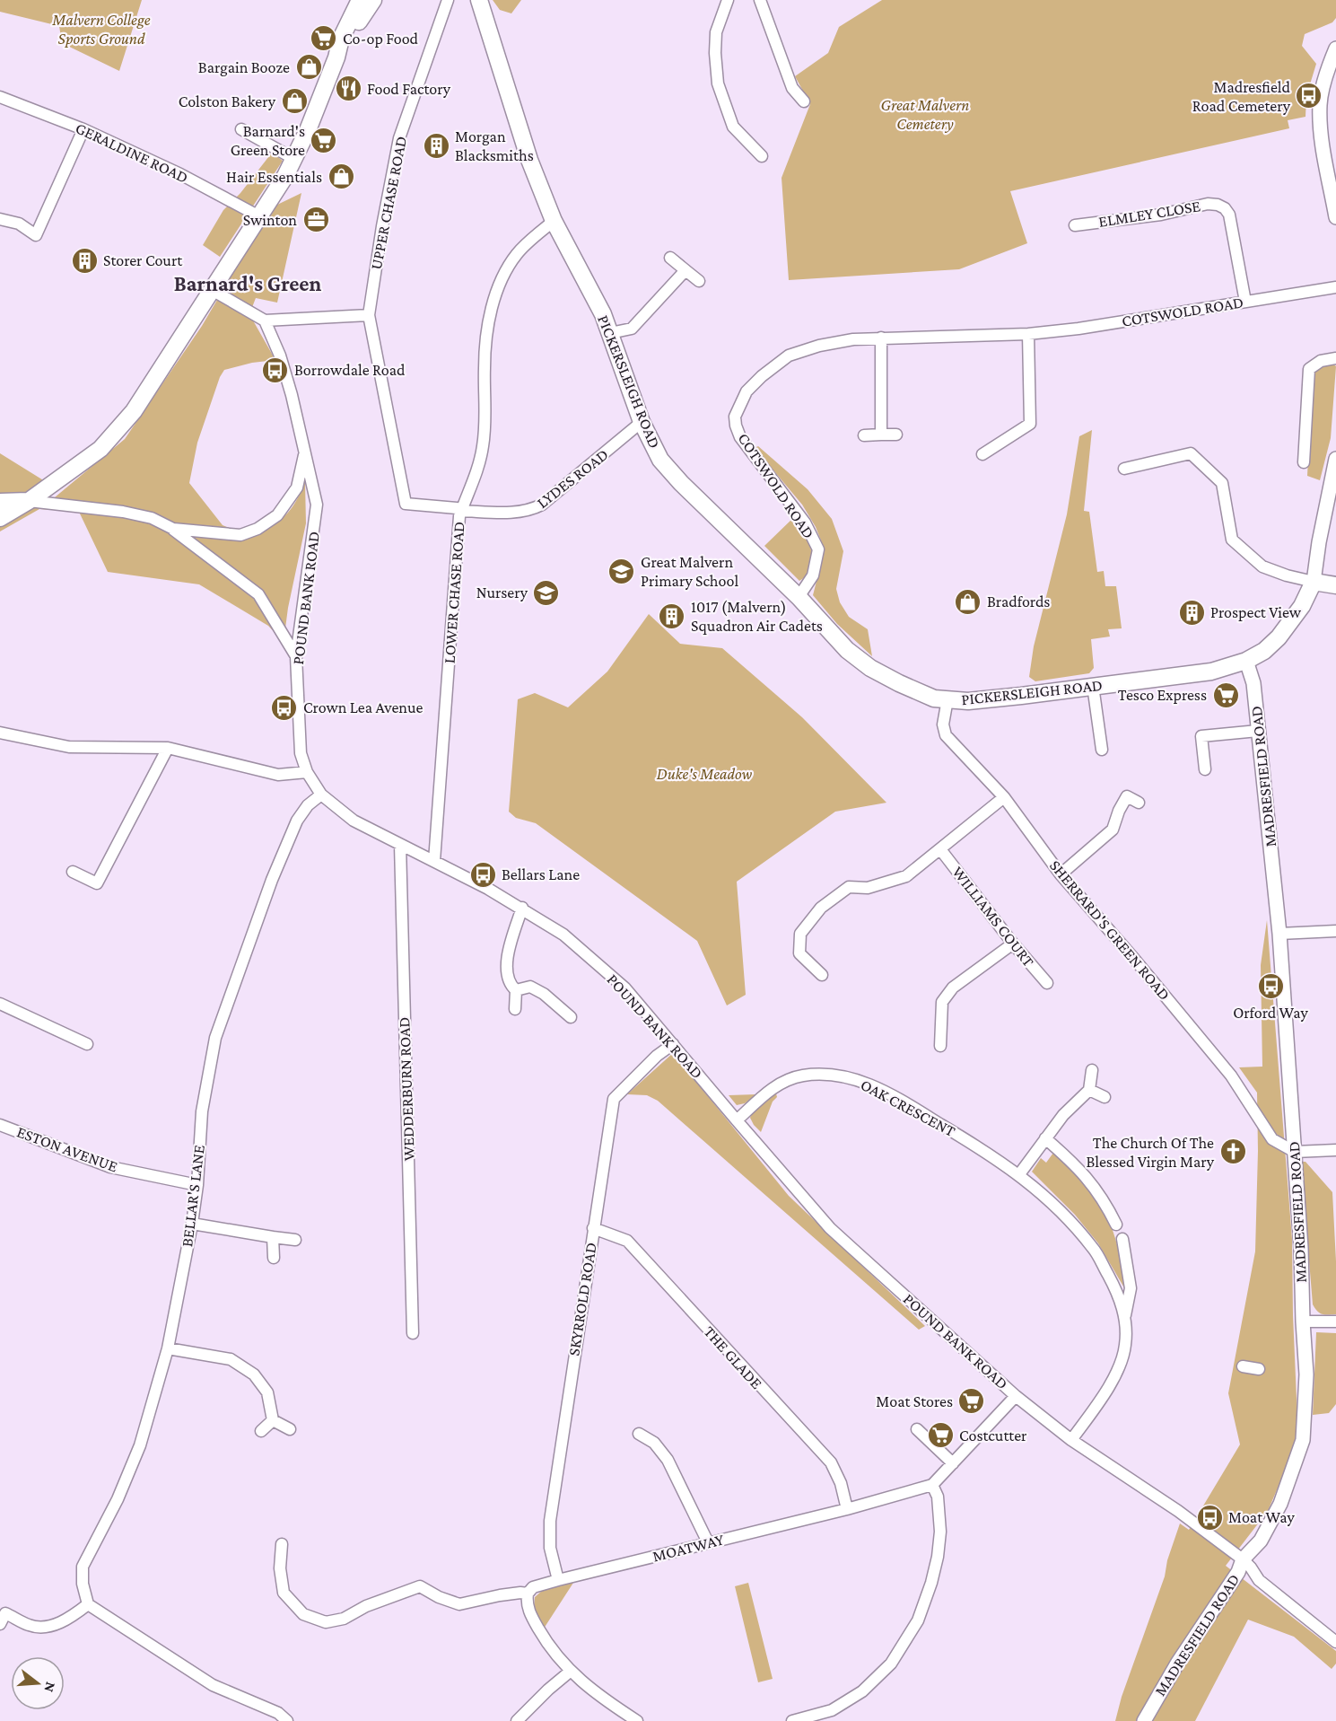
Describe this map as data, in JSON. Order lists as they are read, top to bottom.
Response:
{
  "streets": {
    "main road": ["PICKERSLEIGH ROAD"],
    "street": [
      "GERALDINE ROAD",
      "UPPER CHASE ROAD",
      "ELMLEY CLOSE",
      "COTSWOLD ROAD",
      "LYDES ROAD",
      "LOWER CHASE ROAD",
      "POUND BANK ROAD",
      "MADRESFIELD ROAD",
      "WILLIAMS COURT",
      "SHERRARD'S GREEN ROAD",
      "WEDDERBURN ROAD",
      "OAK CRESCENT",
      "ESTON AVENUE",
      "BELLAR'S LANE",
      "SKYRROLD ROAD",
      "THE GLADE",
      "MOATWAY"
    ]
  },
  "crossings": [
    ["UPPER CHASE ROAD", "LYDES ROAD"],
    ["UPPER CHASE ROAD", "LOWER CHASE ROAD"],
    ["ELMLEY CLOSE", "COTSWOLD ROAD"],
    ["COTSWOLD ROAD", "PICKERSLEIGH ROAD"],
    ["PICKERSLEIGH ROAD", "LYDES ROAD"],
    ["PICKERSLEIGH ROAD", "LOWER CHASE ROAD"],
    ["PICKERSLEIGH ROAD", "MADRESFIELD ROAD"],
    ["PICKERSLEIGH ROAD", "SHERRARD'S GREEN ROAD"],
    ["LYDES ROAD", "LOWER CHASE ROAD"],
    ["LOWER CHASE ROAD", "POUND BANK ROAD"],
    ["POUND BANK ROAD", "MADRESFIELD ROAD"],
    ["POUND BANK ROAD", "WEDDERBURN ROAD"],
    ["POUND BANK ROAD", "OAK CRESCENT"],
    ["POUND BANK ROAD", "BELLAR'S LANE"],
    ["POUND BANK ROAD", "SKYRROLD ROAD"],
    ["MADRESFIELD ROAD", "SHERRARD'S GREEN ROAD"],
    ["ESTON AVENUE", "BELLAR'S LANE"],
    ["SKYRROLD ROAD", "THE GLADE"],
    ["SKYRROLD ROAD", "MOATWAY"],
    ["THE GLADE", "MOATWAY"]
  ],
  "districts": ["Barnard's Green"],
  "parks": ["Malvern College Sports Ground", "Great Malvern Cemetery", "Duke's Meadow"],
  "places": {
    "supermarket": [
      "Co-op Food",
      "Barnard's Green Store",
      "Tesco Express",
      "Moat Stores",
      "Costcutter"
    ],
    "shop": [
      "Bargain Booze",
      "Colston Bakery",
      "Hair Essentials",
      "Bradfords"
    ],
    "restaurant": ["Food Factory"],
    "bus stop": [
      "Madresfield Road Cemetery",
      "Borrowdale Road",
      "Crown Lea Avenue",
      "Bellars Lane",
      "Orford Way",
      "Moat Way"
    ],
    "building": [
      "Morgan Blacksmiths",
      "Storer Court",
      "Prospect View",
      "1017 (Malvern) Squadron Air Cadets"
    ],
    "office": ["Swinton"],
    "school or university": ["Great Malvern Primary School", "Nursery"],
    "church": ["The Church Of The Blessed Virgin Mary"]
  },
  "north": "right"
}
